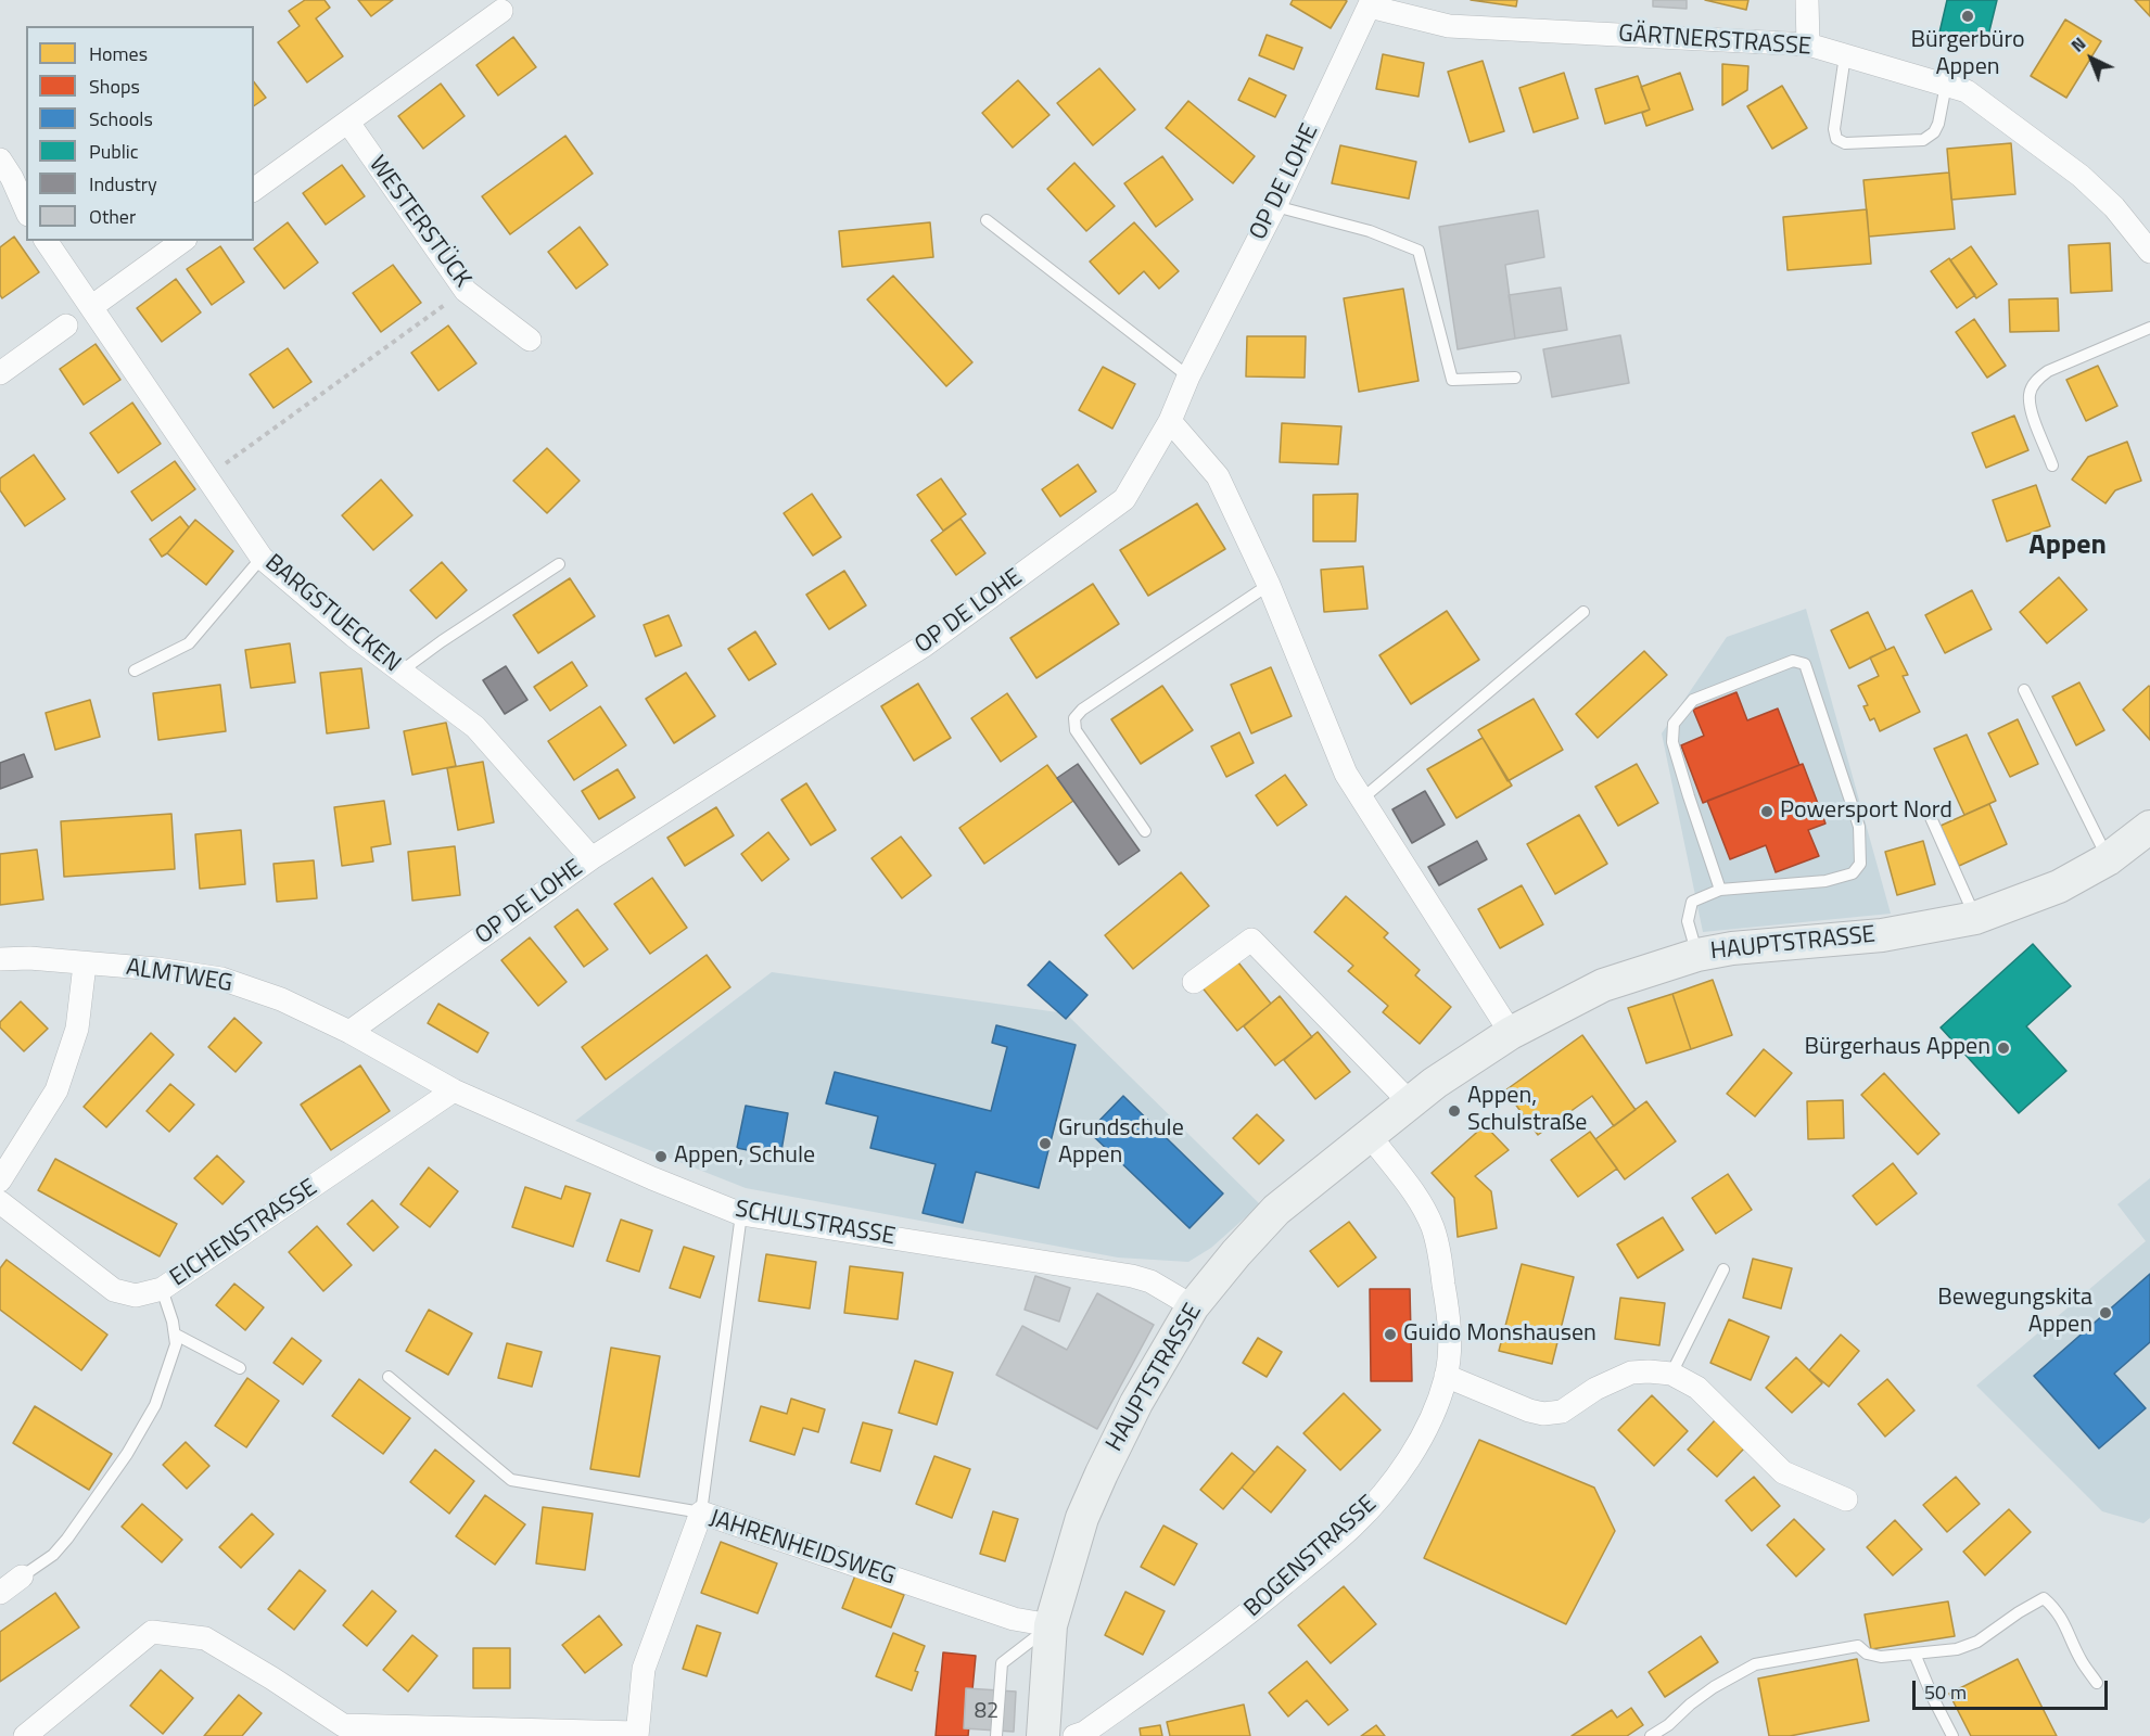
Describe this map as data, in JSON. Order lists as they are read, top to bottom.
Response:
{
  "streets": {
    "main road": ["HAUPTSTRASSE"],
    "street": [
      "GÄRTNERSTRASSE",
      "OP DE LOHE",
      "WESTERSTÜCK",
      "BARGSTUECKEN",
      "ALMTWEG",
      "SCHULSTRASSE",
      "EICHENSTRASSE",
      "JAHRENHEIDSWEG",
      "BOGENSTRASSE"
    ]
  },
  "crossings": [
    ["GÄRTNERSTRASSE", "OP DE LOHE"],
    ["OP DE LOHE", "BARGSTUECKEN"],
    ["OP DE LOHE", "ALMTWEG"],
    ["OP DE LOHE", "SCHULSTRASSE"],
    ["HAUPTSTRASSE", "SCHULSTRASSE"],
    ["HAUPTSTRASSE", "JAHRENHEIDSWEG"],
    ["HAUPTSTRASSE", "BOGENSTRASSE"],
    ["ALMTWEG", "SCHULSTRASSE"],
    ["SCHULSTRASSE", "EICHENSTRASSE"]
  ],
  "districts": ["Appen"],
  "places": [
    "Bürgerbüro Appen",
    "Powersport Nord",
    "Bürgerhaus Appen",
    "Appen, Schulstraße",
    "Grundschule Appen",
    "Appen, Schule",
    "Bewegungskita Appen",
    "Guido Monshausen"
  ],
  "house_numbers": ["82"],
  "legend": [
    "Homes",
    "Shops",
    "Schools",
    "Public",
    "Industry",
    "Other"
  ],
  "scale_bar": "50 m",
  "north": "top left"
}
